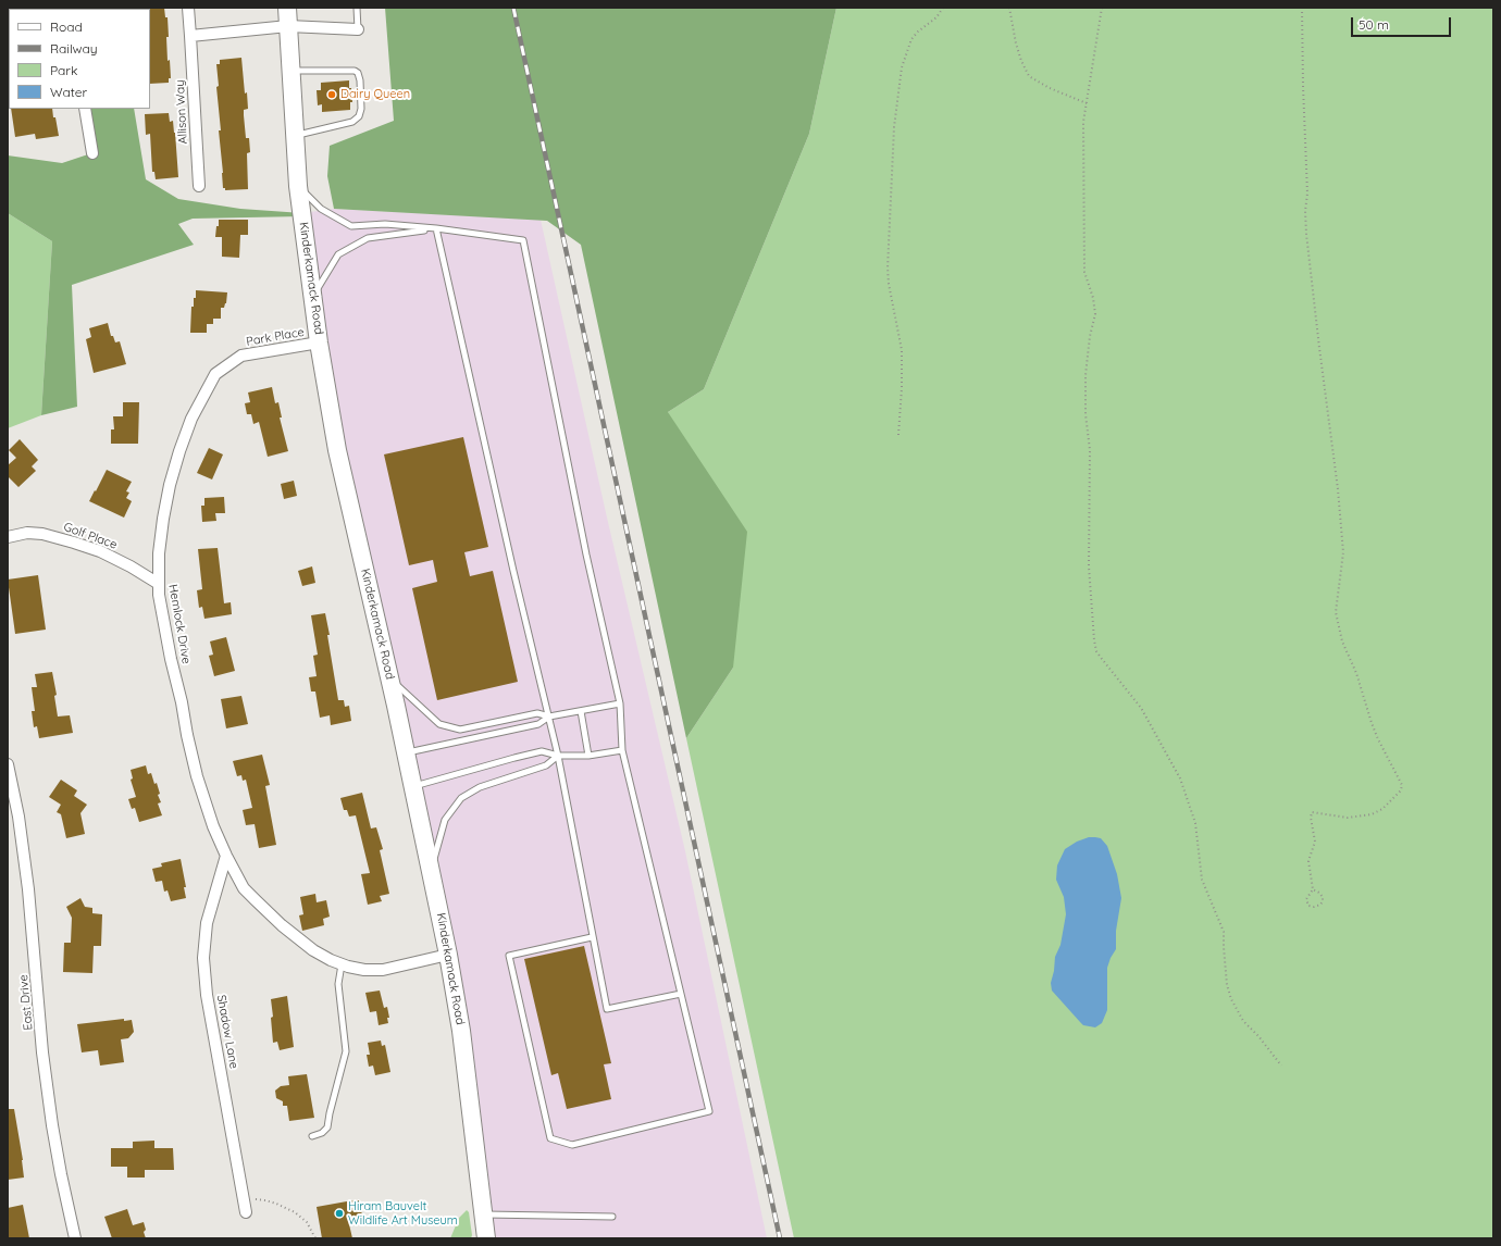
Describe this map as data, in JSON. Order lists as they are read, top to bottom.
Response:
{
  "streets": {
    "main road": ["Kinderkamack Road"],
    "street": [
      "Allison Way",
      "Park Place",
      "Golf Place",
      "Hemlock Drive",
      "East Drive",
      "Shadow Lane"
    ]
  },
  "crossings": [
    ["Kinderkamack Road", "Park Place"],
    ["Kinderkamack Road", "Hemlock Drive"],
    ["Park Place", "Hemlock Drive"],
    ["Golf Place", "Hemlock Drive"],
    ["Hemlock Drive", "Shadow Lane"]
  ],
  "places": ["Dairy Queen", "Hiram Bauvelt Wildlife Art Museum"],
  "legend": [
    "Road",
    "Railway",
    "Park",
    "Water"
  ],
  "scale_bar": "50 m"
}
